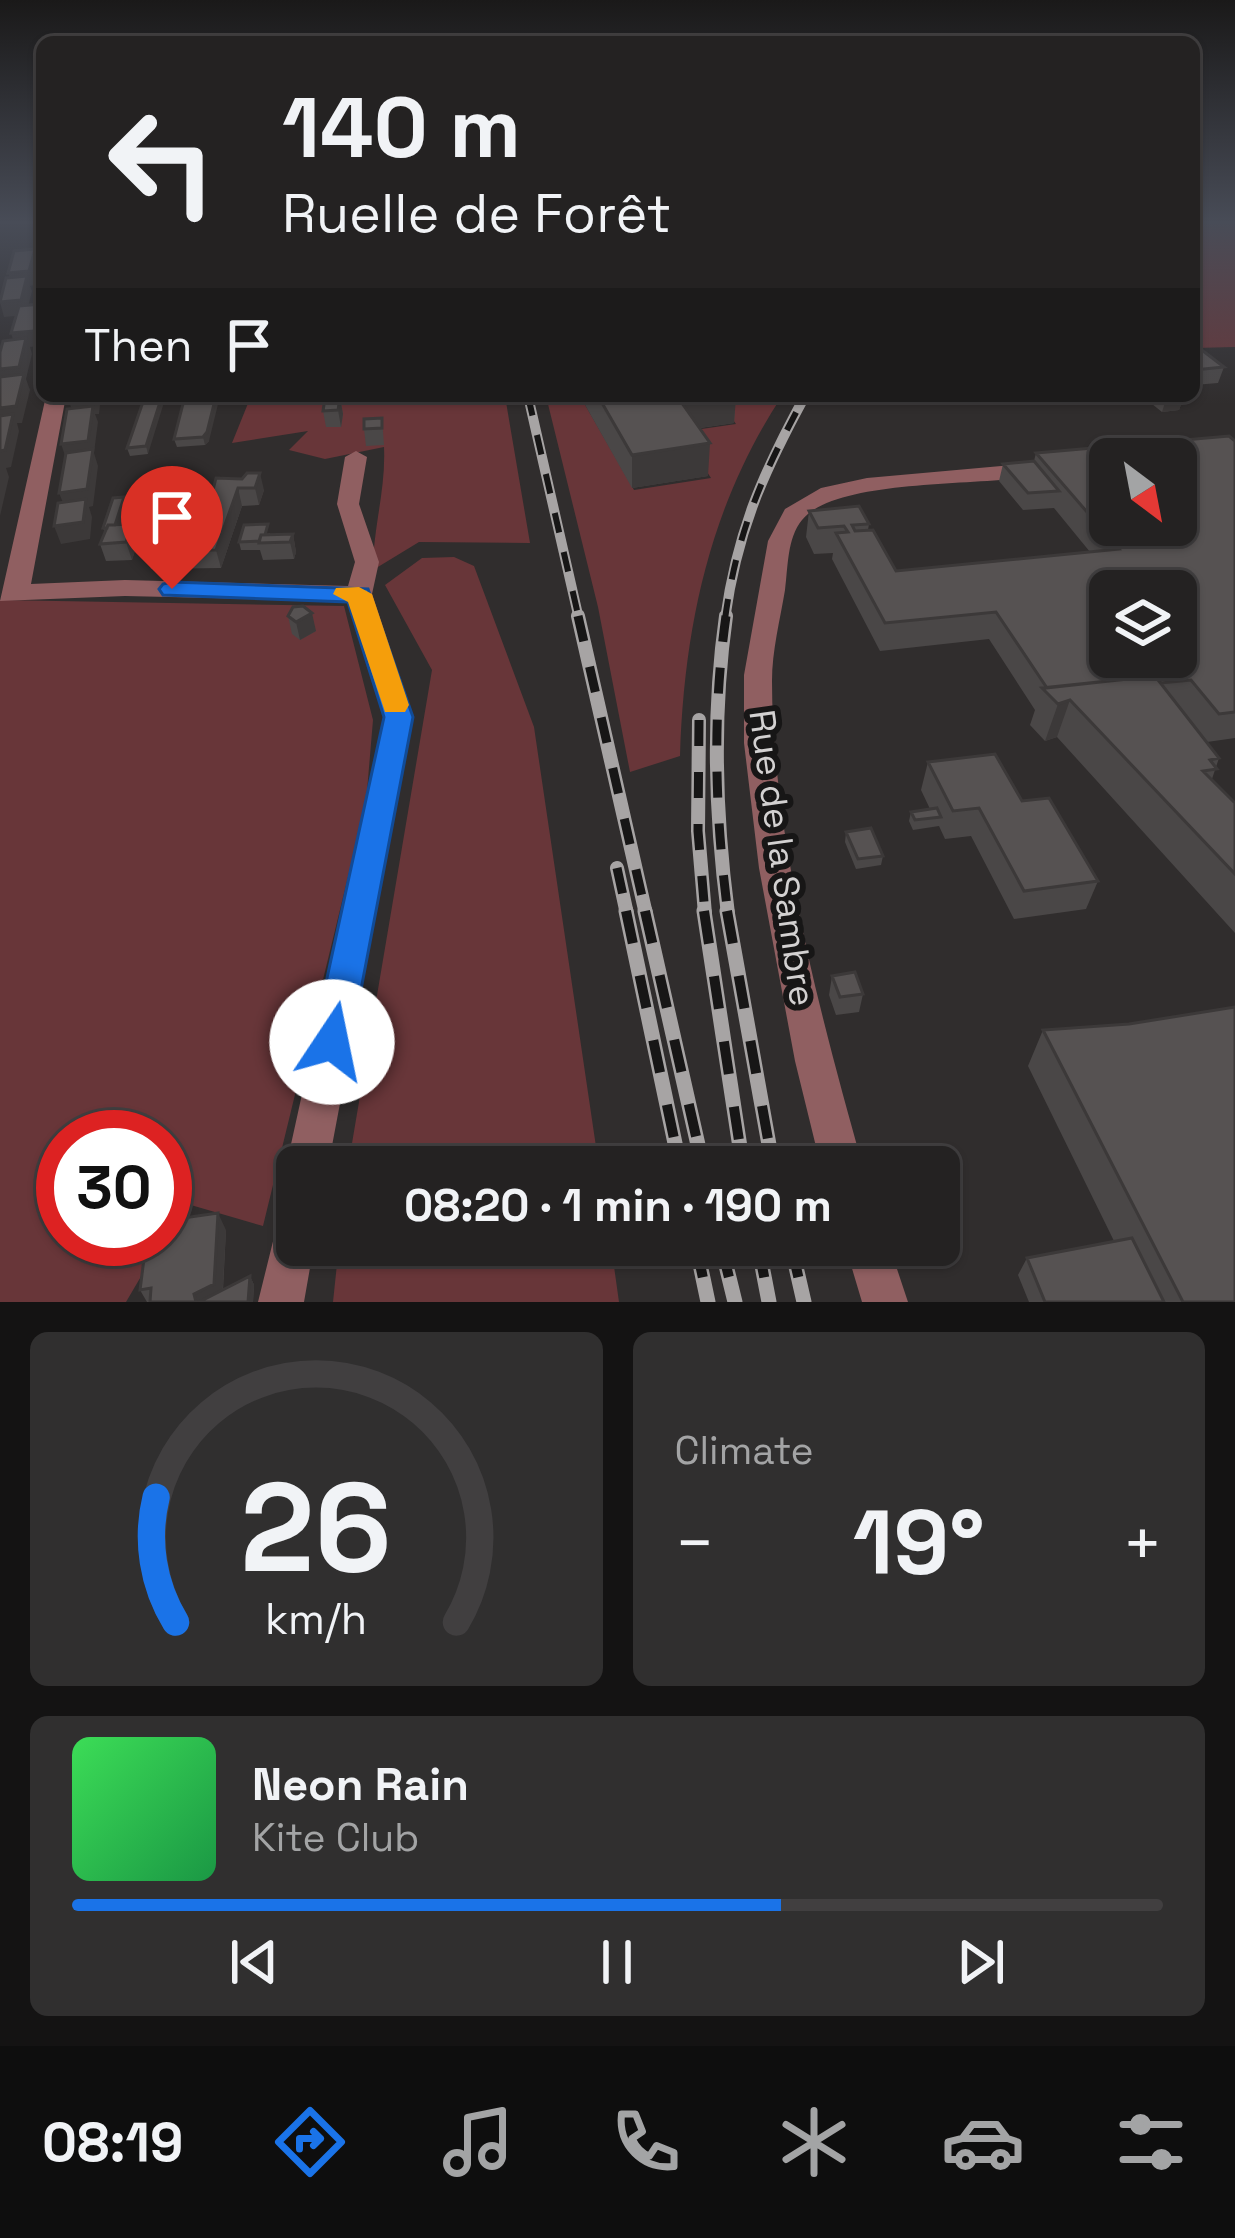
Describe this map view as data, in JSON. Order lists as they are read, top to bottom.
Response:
{
  "streets": {
    "street": ["Rue de la Sambre"]
  },
  "north": "bottom right",
  "page": {
    "turn": ["140 m", "Ruelle de Forêt"],
    "then": "Then",
    "limit": "30",
    "trip": "08:20 · 1 min · 190 m",
    "tile": "Climate",
    "heat": ["−", "19°", "+"],
    "song": ["Neon Rain", "Kite Club"],
    "tabs": "08:19",
    "gauge": ["26", "km/h"]
  }
}
